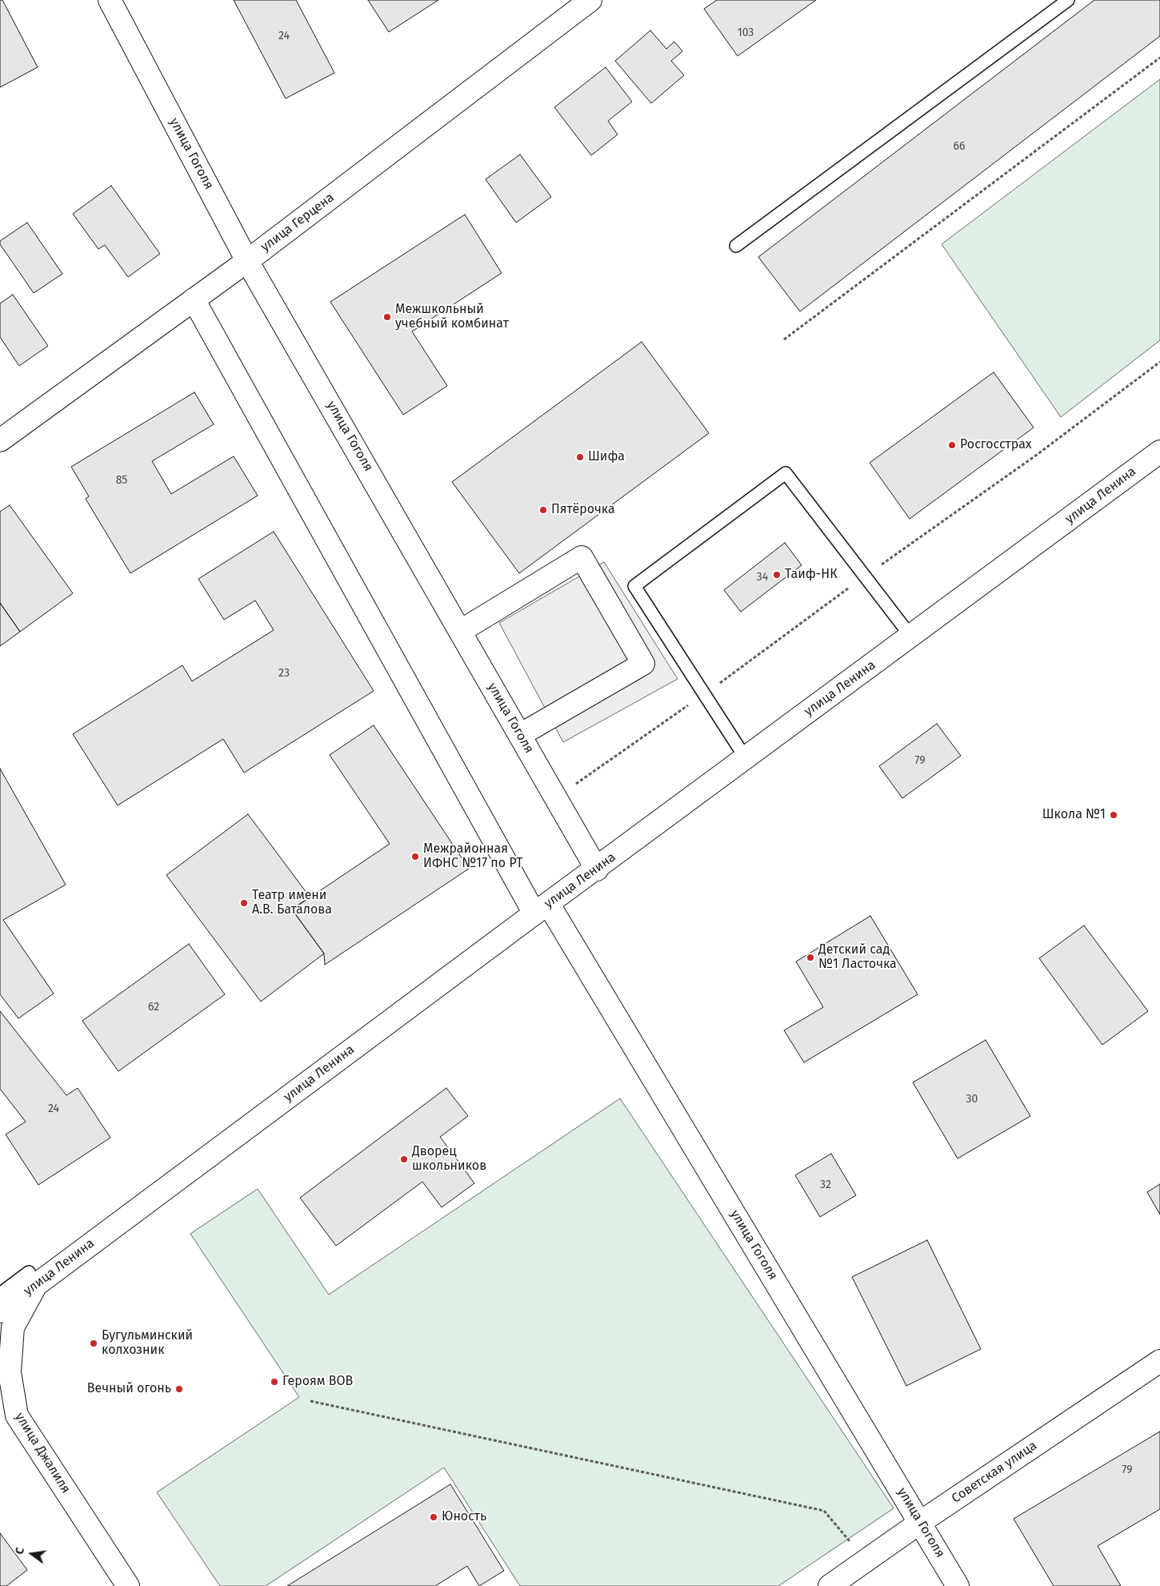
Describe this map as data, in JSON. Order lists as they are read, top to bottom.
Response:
{
  "streets": {
    "street": [
      "улица Гоголя",
      "улица Герцена",
      "улица Ленина",
      "улица Джалиля",
      "Советская улица"
    ]
  },
  "crossings": [
    ["улица Гоголя", "улица Герцена"],
    ["улица Гоголя", "улица Ленина"],
    ["улица Гоголя", "Советская улица"],
    ["улица Ленина", "улица Джалиля"]
  ],
  "places": [
    "Межшкольный учебный комбинат",
    "Росгосстрах",
    "Шифа",
    "Пятёрочка",
    "Таиф-НК",
    "Школа №1",
    "Межрайонная ИФНС №17 по РТ",
    "Театр имени А.В. Баталова",
    "Детский сад №1 Ласточка",
    "Дворец школьников",
    "Бугульминский колхозник",
    "Героям ВОВ",
    "Вечный огонь",
    "Юность"
  ],
  "house_numbers": [
    "103",
    "24",
    "66",
    "85",
    "34",
    "23",
    "79",
    "62",
    "30",
    "24",
    "32",
    "79"
  ],
  "north": "left"
}
